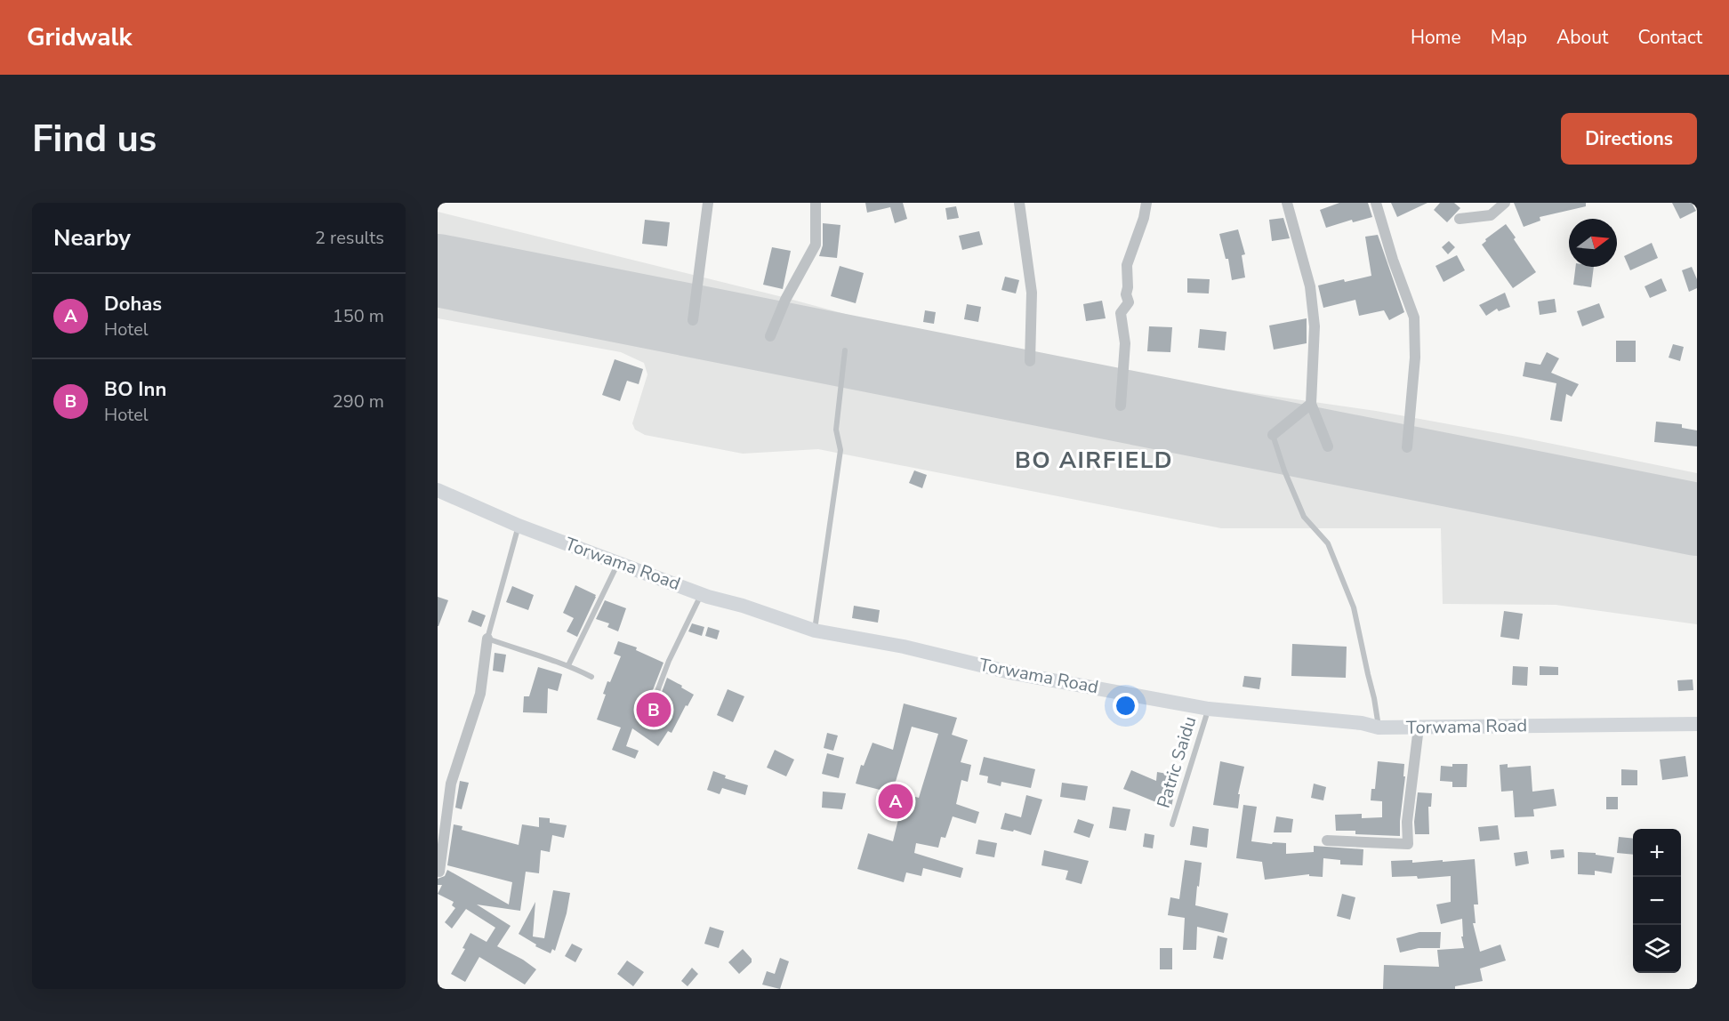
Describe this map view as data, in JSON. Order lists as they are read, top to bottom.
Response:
{
  "streets": {
    "main road": ["Torwama Road"],
    "lane": ["Patric Saidu"]
  },
  "crossings": [
    ["Torwama Road", "Patric Saidu"]
  ],
  "districts": ["BO AIRFIELD"],
  "north": "right",
  "page": {
    "header": "Gridwalk",
    "nav": [
      "Home",
      "Map",
      "About",
      "Contact"
    ],
    "buttons": "Directions",
    "title": "Find us",
    "heading": ["Nearby", "2 results"],
    "list": [
      {
        "mark": "A",
        "name": "Dohas",
        "note": "Hotel",
        "value": "150 m"
      },
      {
        "mark": "B",
        "name": "BO Inn",
        "note": "Hotel",
        "value": "290 m"
      }
    ],
    "pins": ["B", "A"],
    "map_buttons": ["+", "−"]
  }
}
